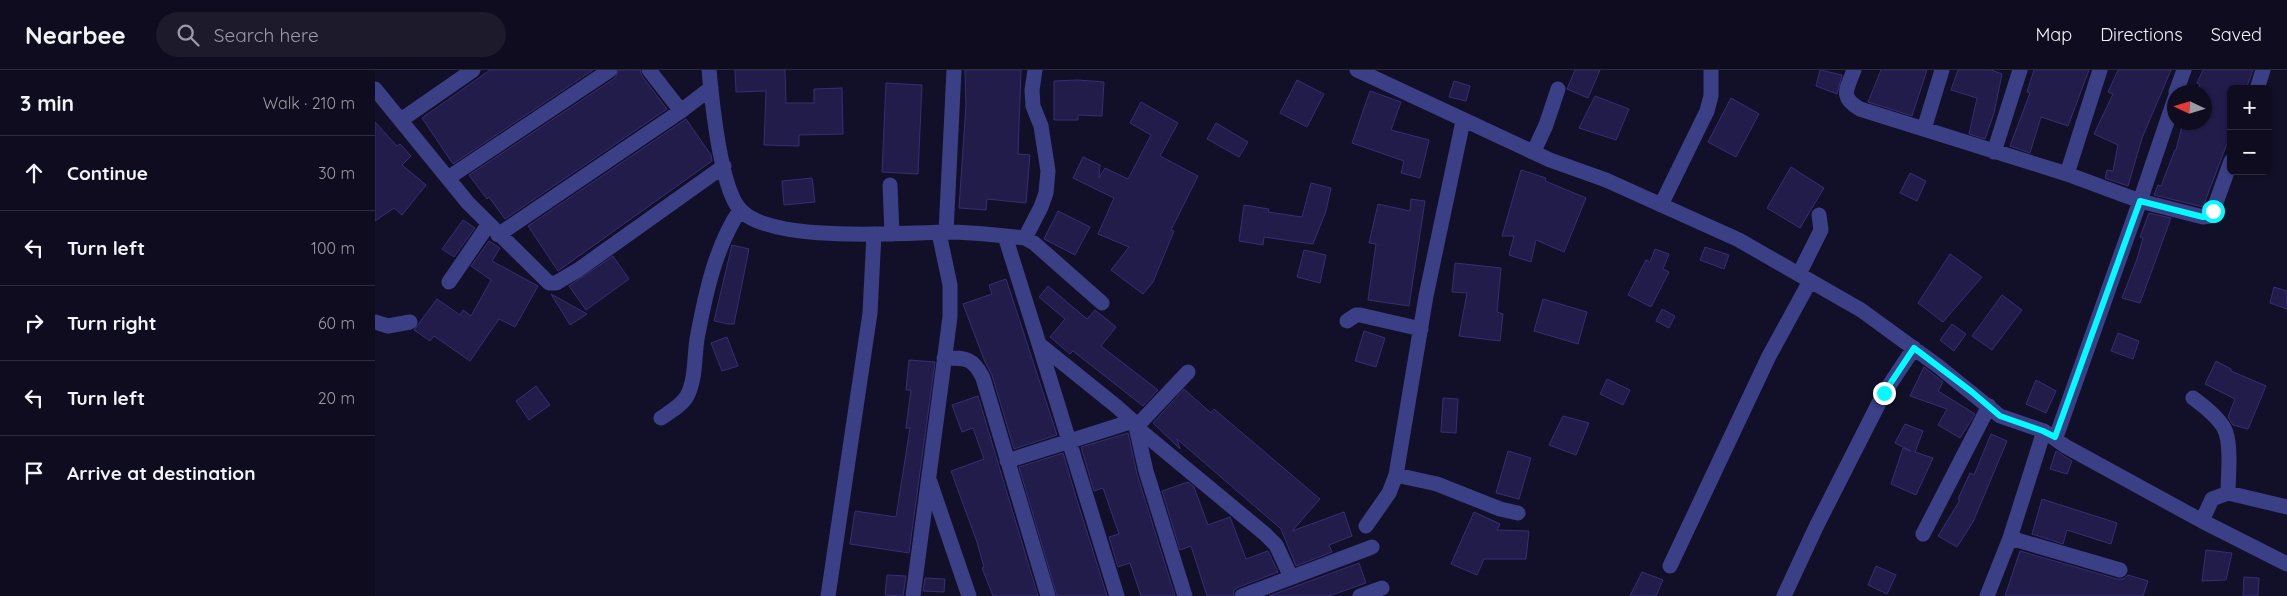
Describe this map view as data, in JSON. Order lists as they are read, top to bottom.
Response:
{
  "north": "left",
  "page": {
    "header": "Nearbee",
    "search": "Search here",
    "nav": ["Map", "Directions", "Saved"],
    "heading": ["3 min", "Walk · 210 m"],
    "map_buttons": ["+", "−"],
    "list": [
      ["Continue", "30 m"],
      ["Turn left", "100 m"],
      ["Turn right", "60 m"],
      ["Turn left", "20 m"],
      "Arrive at destination"
    ]
  }
}
